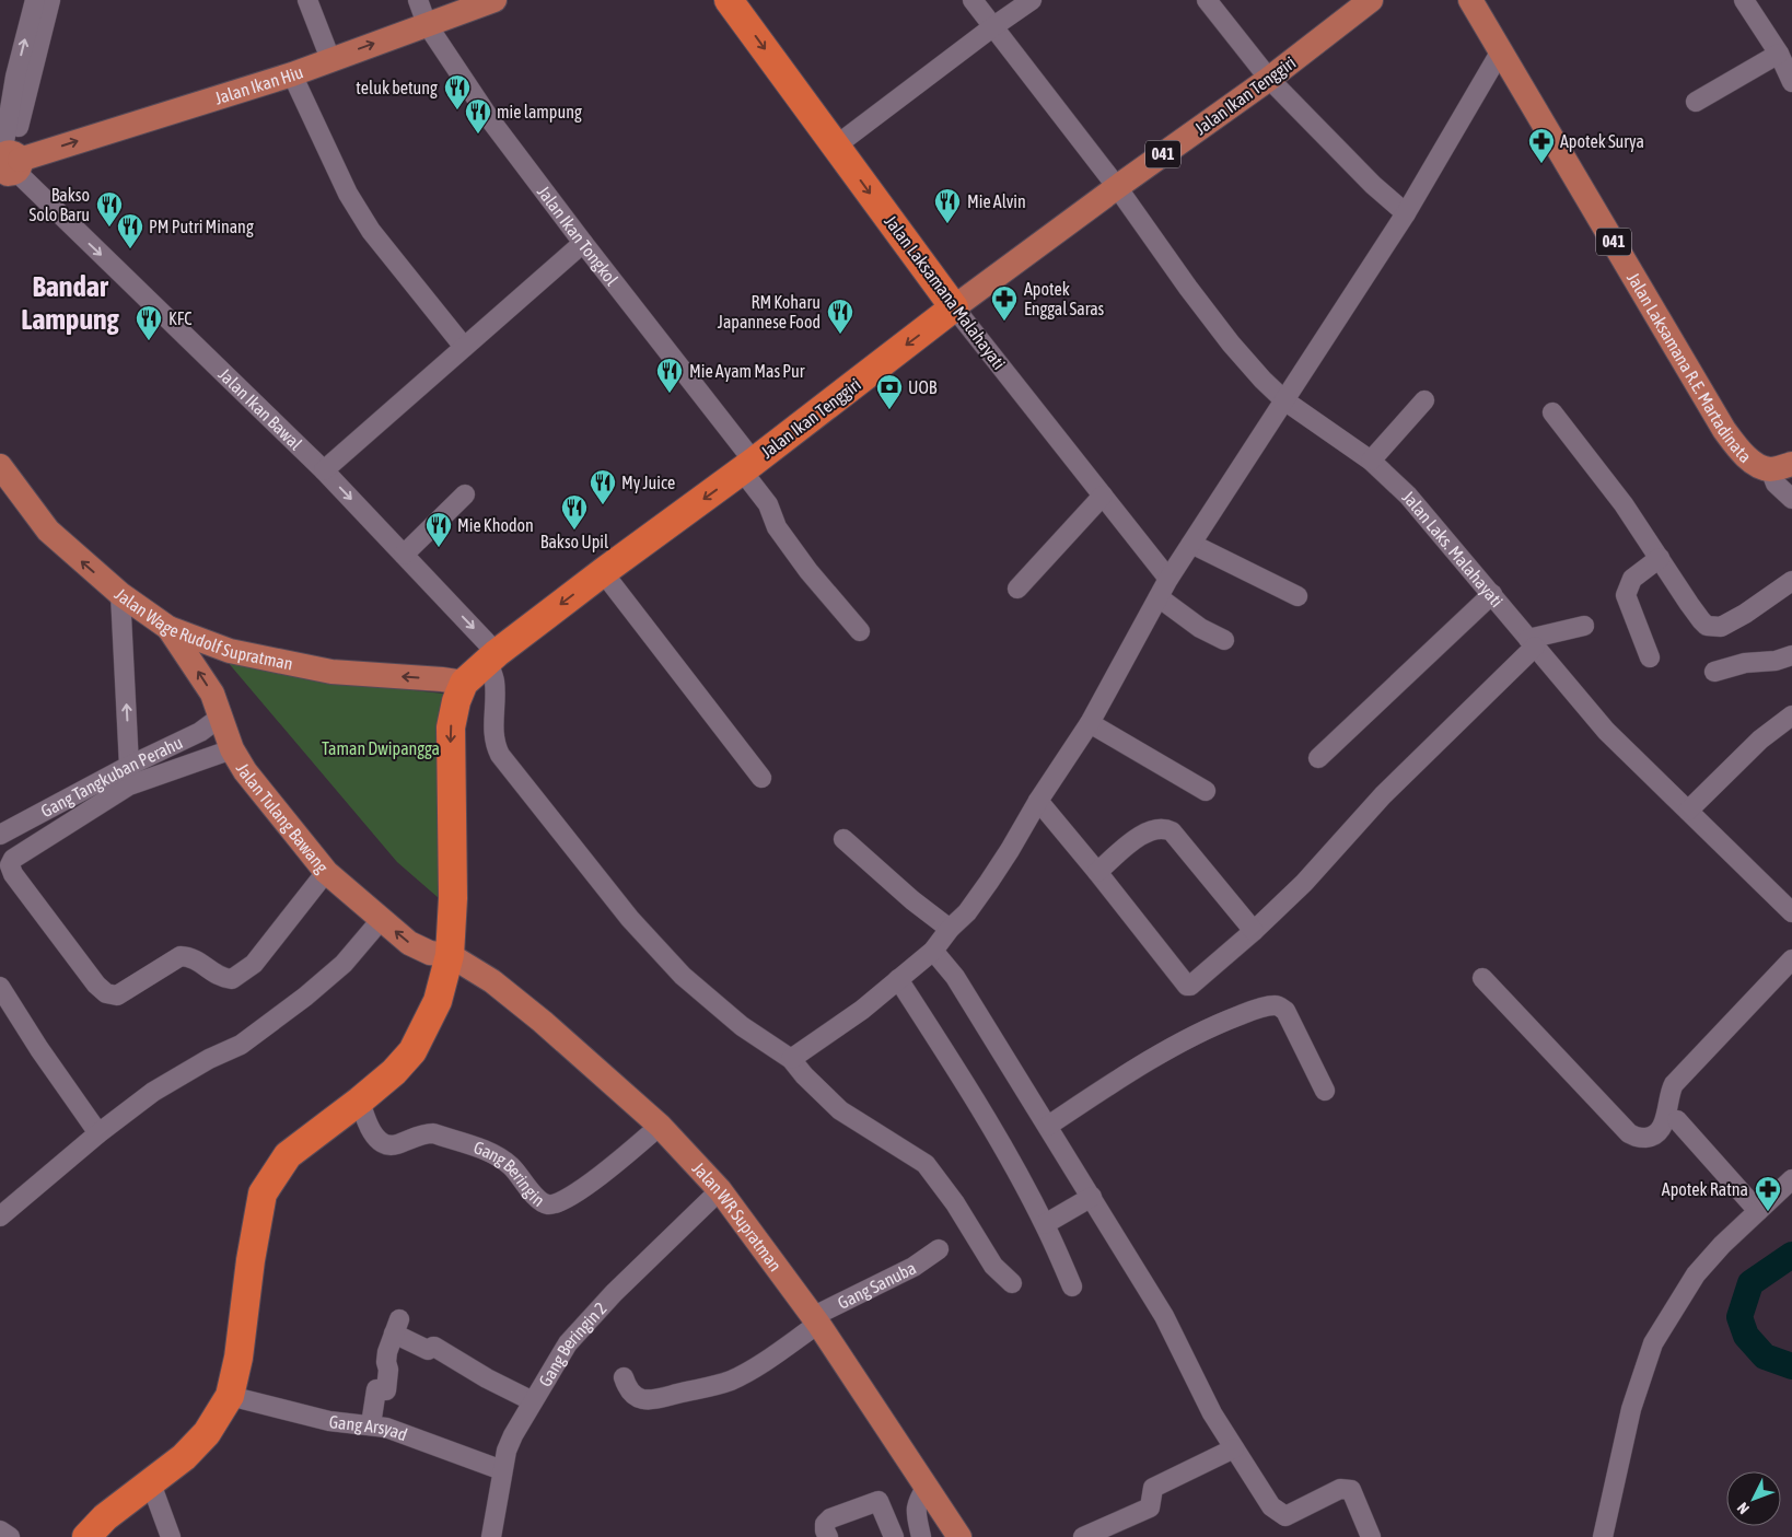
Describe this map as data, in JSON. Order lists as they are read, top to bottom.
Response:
{
  "streets": {
    "highway": ["Jalan Ikan Tenggiri", "Jalan Laksamana Malahayati"],
    "main road": [
      "Jalan Ikan Hiu",
      "041",
      "Jalan Laksamana R.E. Martadinata",
      "Jalan Wage Rudolf Supratman",
      "Jalan Tulang Bawang",
      "Jalan WR Supratman"
    ],
    "street": [
      "Jalan Ikan Tongkol",
      "Jalan Ikan Bawal",
      "Jalan Laks. Malahayati",
      "Gang Tangkuban Perahu",
      "Gang Beringin",
      "Gang Sanuba",
      "Gang Beringin 2",
      "Gang Arsyad"
    ]
  },
  "crossings": [
    ["Jalan Ikan Hiu", "Jalan Ikan Tongkol"],
    ["Jalan Ikan Hiu", "Jalan Ikan Bawal"],
    ["Jalan Ikan Tenggiri", "Jalan Ikan Tongkol"],
    ["Jalan Ikan Tenggiri", "Jalan Laksamana Malahayati"],
    ["Jalan Ikan Tenggiri", "Jalan Ikan Bawal"],
    ["Jalan Ikan Tenggiri", "Jalan Laks. Malahayati"],
    ["Jalan Ikan Tenggiri", "Jalan Wage Rudolf Supratman"],
    ["Jalan Wage Rudolf Supratman", "Jalan Tulang Bawang"],
    ["Gang Tangkuban Perahu", "Jalan Tulang Bawang"],
    ["Jalan Tulang Bawang", "Jalan WR Supratman"],
    ["Gang Beringin", "Jalan WR Supratman"],
    ["Jalan WR Supratman", "Gang Sanuba"],
    ["Jalan WR Supratman", "Gang Beringin 2"],
    ["Gang Beringin 2", "Gang Arsyad"]
  ],
  "one_way": [
    "Jalan Ikan Hiu",
    "Jalan Ikan Tenggiri",
    "Jalan Laksamana Malahayati",
    "Jalan Ikan Bawal",
    "Jalan Wage Rudolf Supratman",
    "Jalan Tulang Bawang"
  ],
  "districts": ["Bandar Lampung"],
  "parks": ["Taman Dwipangga"],
  "places": {
    "restaurant": [
      "teluk betung",
      "mie lampung",
      "Mie Alvin",
      "Bakso Solo Baru",
      "PM Putri Minang",
      "RM Koharu Japannese Food",
      "KFC",
      "Mie Ayam Mas Pur",
      "My Juice",
      "Bakso Upil",
      "Mie Khodon"
    ],
    "pharmacy": ["Apotek Surya", "Apotek Enggal Saras", "Apotek Ratna"],
    "bank": ["UOB"]
  },
  "north": "bottom left"
}
